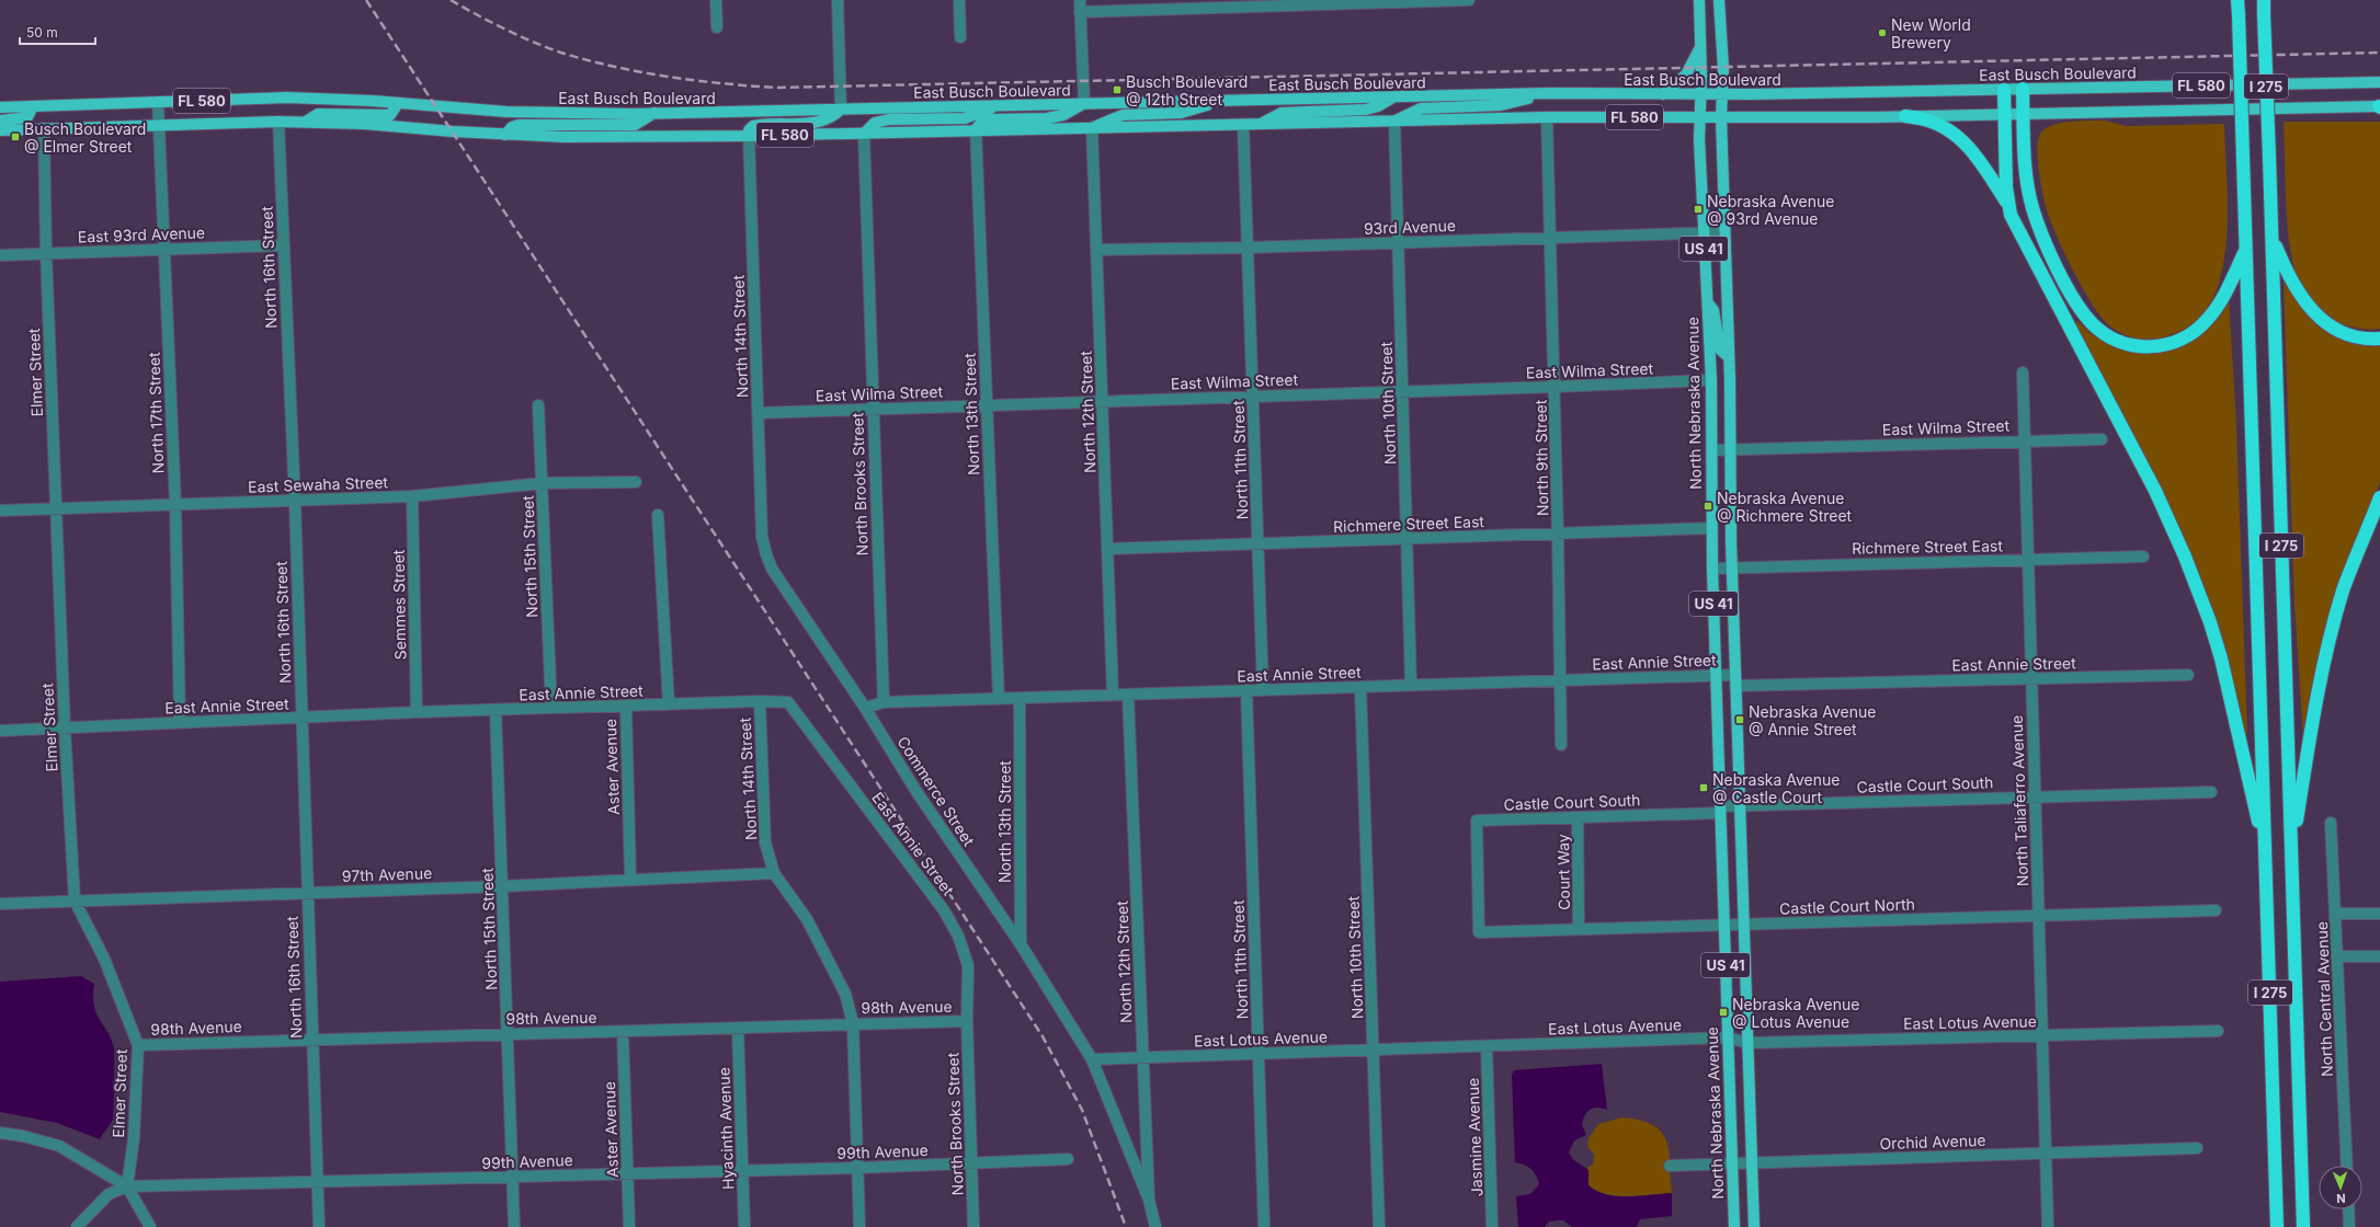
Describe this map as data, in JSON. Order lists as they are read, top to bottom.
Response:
{
  "streets": {
    "highway": ["I 275"],
    "main road": [
      "East Busch Boulevard",
      "FL 580",
      "US 41",
      "North Nebraska Avenue"
    ],
    "street": [
      "93rd Avenue",
      "East 93rd Avenue",
      "North 16th Street",
      "North 14th Street",
      "East Wilma Street",
      "Elmer Street",
      "North 10th Street",
      "North 12th Street",
      "North 17th Street",
      "North 13th Street",
      "North 9th Street",
      "North 11th Street",
      "East Sewaha Street",
      "North Brooks Street",
      "Richmere Street East",
      "North 15th Street",
      "Semmes Street",
      "East Annie Street",
      "Aster Avenue",
      "Castle Court South",
      "Commerce Street",
      "North Taliaferro Avenue",
      "Court Way",
      "97th Avenue",
      "Castle Court North",
      "North Central Avenue",
      "98th Avenue",
      "East Lotus Avenue",
      "Hyacinth Avenue",
      "Jasmine Avenue",
      "Orchid Avenue",
      "99th Avenue"
    ]
  },
  "crossings": [
    ["East Busch Boulevard", "US 41"],
    ["East Busch Boulevard", "North Nebraska Avenue"],
    ["East Busch Boulevard", "North 17th Street"],
    ["FL 580", "US 41"],
    ["FL 580", "North 16th Street"],
    ["FL 580", "North 14th Street"],
    ["FL 580", "Elmer Street"],
    ["FL 580", "North 10th Street"],
    ["FL 580", "North Nebraska Avenue"],
    ["FL 580", "North 12th Street"],
    ["FL 580", "North 17th Street"],
    ["FL 580", "North 13th Street"],
    ["FL 580", "North 9th Street"],
    ["FL 580", "North 11th Street"],
    ["FL 580", "North Brooks Street"],
    ["93rd Avenue", "US 41"],
    ["93rd Avenue", "North 10th Street"],
    ["93rd Avenue", "North Nebraska Avenue"],
    ["93rd Avenue", "North 12th Street"],
    ["93rd Avenue", "North 9th Street"],
    ["93rd Avenue", "North 11th Street"],
    ["East 93rd Avenue", "North 16th Street"],
    ["East 93rd Avenue", "Elmer Street"],
    ["East 93rd Avenue", "North 17th Street"],
    ["US 41", "East Wilma Street"],
    ["US 41", "Richmere Street East"],
    ["US 41", "East Annie Street"],
    ["US 41", "Castle Court South"],
    ["US 41", "Castle Court North"],
    ["US 41", "East Lotus Avenue"],
    ["US 41", "Orchid Avenue"],
    ["North 16th Street", "East Sewaha Street"],
    ["North 16th Street", "East Annie Street"],
    ["North 16th Street", "97th Avenue"],
    ["North 16th Street", "98th Avenue"],
    ["North 16th Street", "99th Avenue"],
    ["North 14th Street", "East Wilma Street"],
    ["North 14th Street", "East Annie Street"],
    ["North 14th Street", "Commerce Street"],
    ["North 14th Street", "97th Avenue"],
    ["North 14th Street", "98th Avenue"],
    ["North 14th Street", "99th Avenue"],
    ["East Wilma Street", "North 10th Street"],
    ["East Wilma Street", "North Nebraska Avenue"],
    ["East Wilma Street", "North 12th Street"],
    ["East Wilma Street", "North 13th Street"],
    ["East Wilma Street", "North 9th Street"],
    ["East Wilma Street", "North 11th Street"],
    ["East Wilma Street", "North Brooks Street"],
    ["East Wilma Street", "North Taliaferro Avenue"],
    ["Elmer Street", "East Sewaha Street"],
    ["Elmer Street", "East Annie Street"],
    ["Elmer Street", "97th Avenue"],
    ["Elmer Street", "98th Avenue"],
    ["Elmer Street", "99th Avenue"],
    ["North 10th Street", "Richmere Street East"],
    ["North 10th Street", "East Annie Street"],
    ["North 10th Street", "East Lotus Avenue"],
    ["North Nebraska Avenue", "Richmere Street East"],
    ["North Nebraska Avenue", "East Annie Street"],
    ["North Nebraska Avenue", "Castle Court South"],
    ["North Nebraska Avenue", "Castle Court North"],
    ["North Nebraska Avenue", "East Lotus Avenue"],
    ["North Nebraska Avenue", "Orchid Avenue"],
    ["North 12th Street", "Richmere Street East"],
    ["North 12th Street", "East Annie Street"],
    ["North 12th Street", "Commerce Street"],
    ["North 12th Street", "East Lotus Avenue"],
    ["North 17th Street", "East Sewaha Street"],
    ["North 17th Street", "East Annie Street"],
    ["North 13th Street", "East Annie Street"],
    ["North 13th Street", "Commerce Street"],
    ["North 9th Street", "Richmere Street East"],
    ["North 9th Street", "East Annie Street"],
    ["North 11th Street", "Richmere Street East"],
    ["North 11th Street", "East Annie Street"],
    ["North 11th Street", "East Lotus Avenue"],
    ["East Sewaha Street", "North 15th Street"],
    ["East Sewaha Street", "Semmes Street"],
    ["North Brooks Street", "East Annie Street"],
    ["North Brooks Street", "98th Avenue"],
    ["North Brooks Street", "99th Avenue"],
    ["Richmere Street East", "North Taliaferro Avenue"],
    ["North 15th Street", "East Annie Street"],
    ["North 15th Street", "97th Avenue"],
    ["North 15th Street", "98th Avenue"],
    ["North 15th Street", "99th Avenue"],
    ["Semmes Street", "East Annie Street"],
    ["East Annie Street", "Aster Avenue"],
    ["East Annie Street", "Commerce Street"],
    ["East Annie Street", "North Taliaferro Avenue"],
    ["East Annie Street", "98th Avenue"],
    ["Aster Avenue", "97th Avenue"],
    ["Aster Avenue", "98th Avenue"],
    ["Aster Avenue", "99th Avenue"],
    ["Castle Court South", "North Taliaferro Avenue"],
    ["Castle Court South", "Court Way"],
    ["Castle Court South", "Castle Court North"],
    ["Commerce Street", "East Lotus Avenue"],
    ["North Taliaferro Avenue", "Castle Court North"],
    ["North Taliaferro Avenue", "East Lotus Avenue"],
    ["North Taliaferro Avenue", "Orchid Avenue"],
    ["Court Way", "Castle Court North"],
    ["98th Avenue", "Hyacinth Avenue"],
    ["East Lotus Avenue", "Jasmine Avenue"],
    ["Hyacinth Avenue", "99th Avenue"]
  ],
  "places": {
    "other": ["New World Brewery"],
    "transit": [
      "Busch Boulevard @ 12th Street",
      "Busch Boulevard @ Elmer Street",
      "Nebraska Avenue @ 93rd Avenue",
      "Nebraska Avenue @ Richmere Street",
      "Nebraska Avenue @ Annie Street",
      "Nebraska Avenue @ Castle Court",
      "Nebraska Avenue @ Lotus Avenue"
    ]
  },
  "scale_bar": "50 m",
  "north": "bottom"
}
